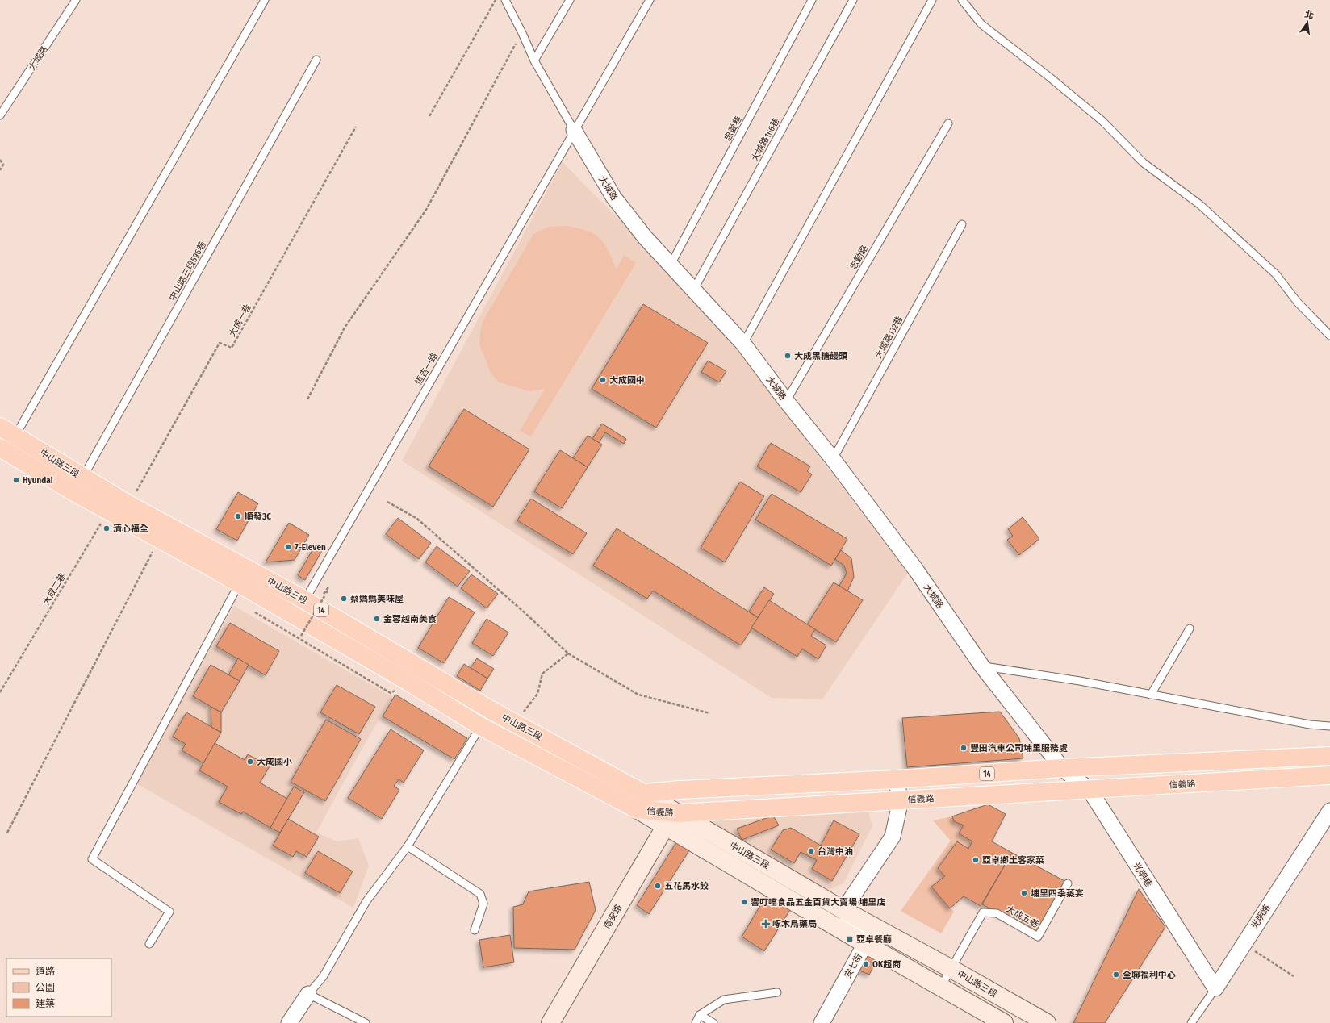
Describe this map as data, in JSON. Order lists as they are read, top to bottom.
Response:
{
  "streets": {
    "main road": ["中山路三段", "14", "信義路"],
    "street": [
      "大城路",
      "光明巷",
      "南安路",
      "光明路",
      "安七街"
    ],
    "lane": [
      "忠愛巷",
      "大城路166巷",
      "忠勤路",
      "中山路三段596巷",
      "大城路132巷",
      "恆吉一路",
      "大成五巷"
    ],
    "path": ["大成一巷", "大成二巷"]
  },
  "crossings": [
    ["大城路", "忠愛巷"],
    ["大城路", "大城路166巷"],
    ["大城路", "忠勤路"],
    ["大城路", "大城路132巷"],
    ["大城路", "恆吉一路"],
    ["大城路", "信義路"],
    ["大城路", "光明巷"],
    ["中山路三段596巷", "中山路三段"],
    ["大成一巷", "中山路三段"],
    ["恆吉一路", "中山路三段"],
    ["中山路三段", "大成二巷"],
    ["中山路三段", "信義路"],
    ["中山路三段", "南安路"],
    ["中山路三段", "大成五巷"],
    ["中山路三段", "安七街"],
    ["信義路", "光明巷"],
    ["信義路", "南安路"],
    ["光明巷", "光明路"]
  ],
  "places": {
    "other": [
      "大成黑糖饅頭",
      "大成國中",
      "Hyundai",
      "順發3C",
      "清心福全",
      "7-Eleven",
      "蔡媽媽美味屋",
      "金蓉越南美食",
      "豐田汽車公司埔里服務處",
      "大成國小",
      "台灣中油",
      "亞卓鄉土客家菜",
      "五花馬水餃",
      "埔里四季蒸宴",
      "響叮噹食品五金百貨大賣場 埔里店",
      "OK超商",
      "全聯福利中心"
    ],
    "health": ["啄木鳥藥局"],
    "transit": ["亞卓餐廳"]
  },
  "legend": ["道路", "公園", "建築"],
  "north": "top"
}
